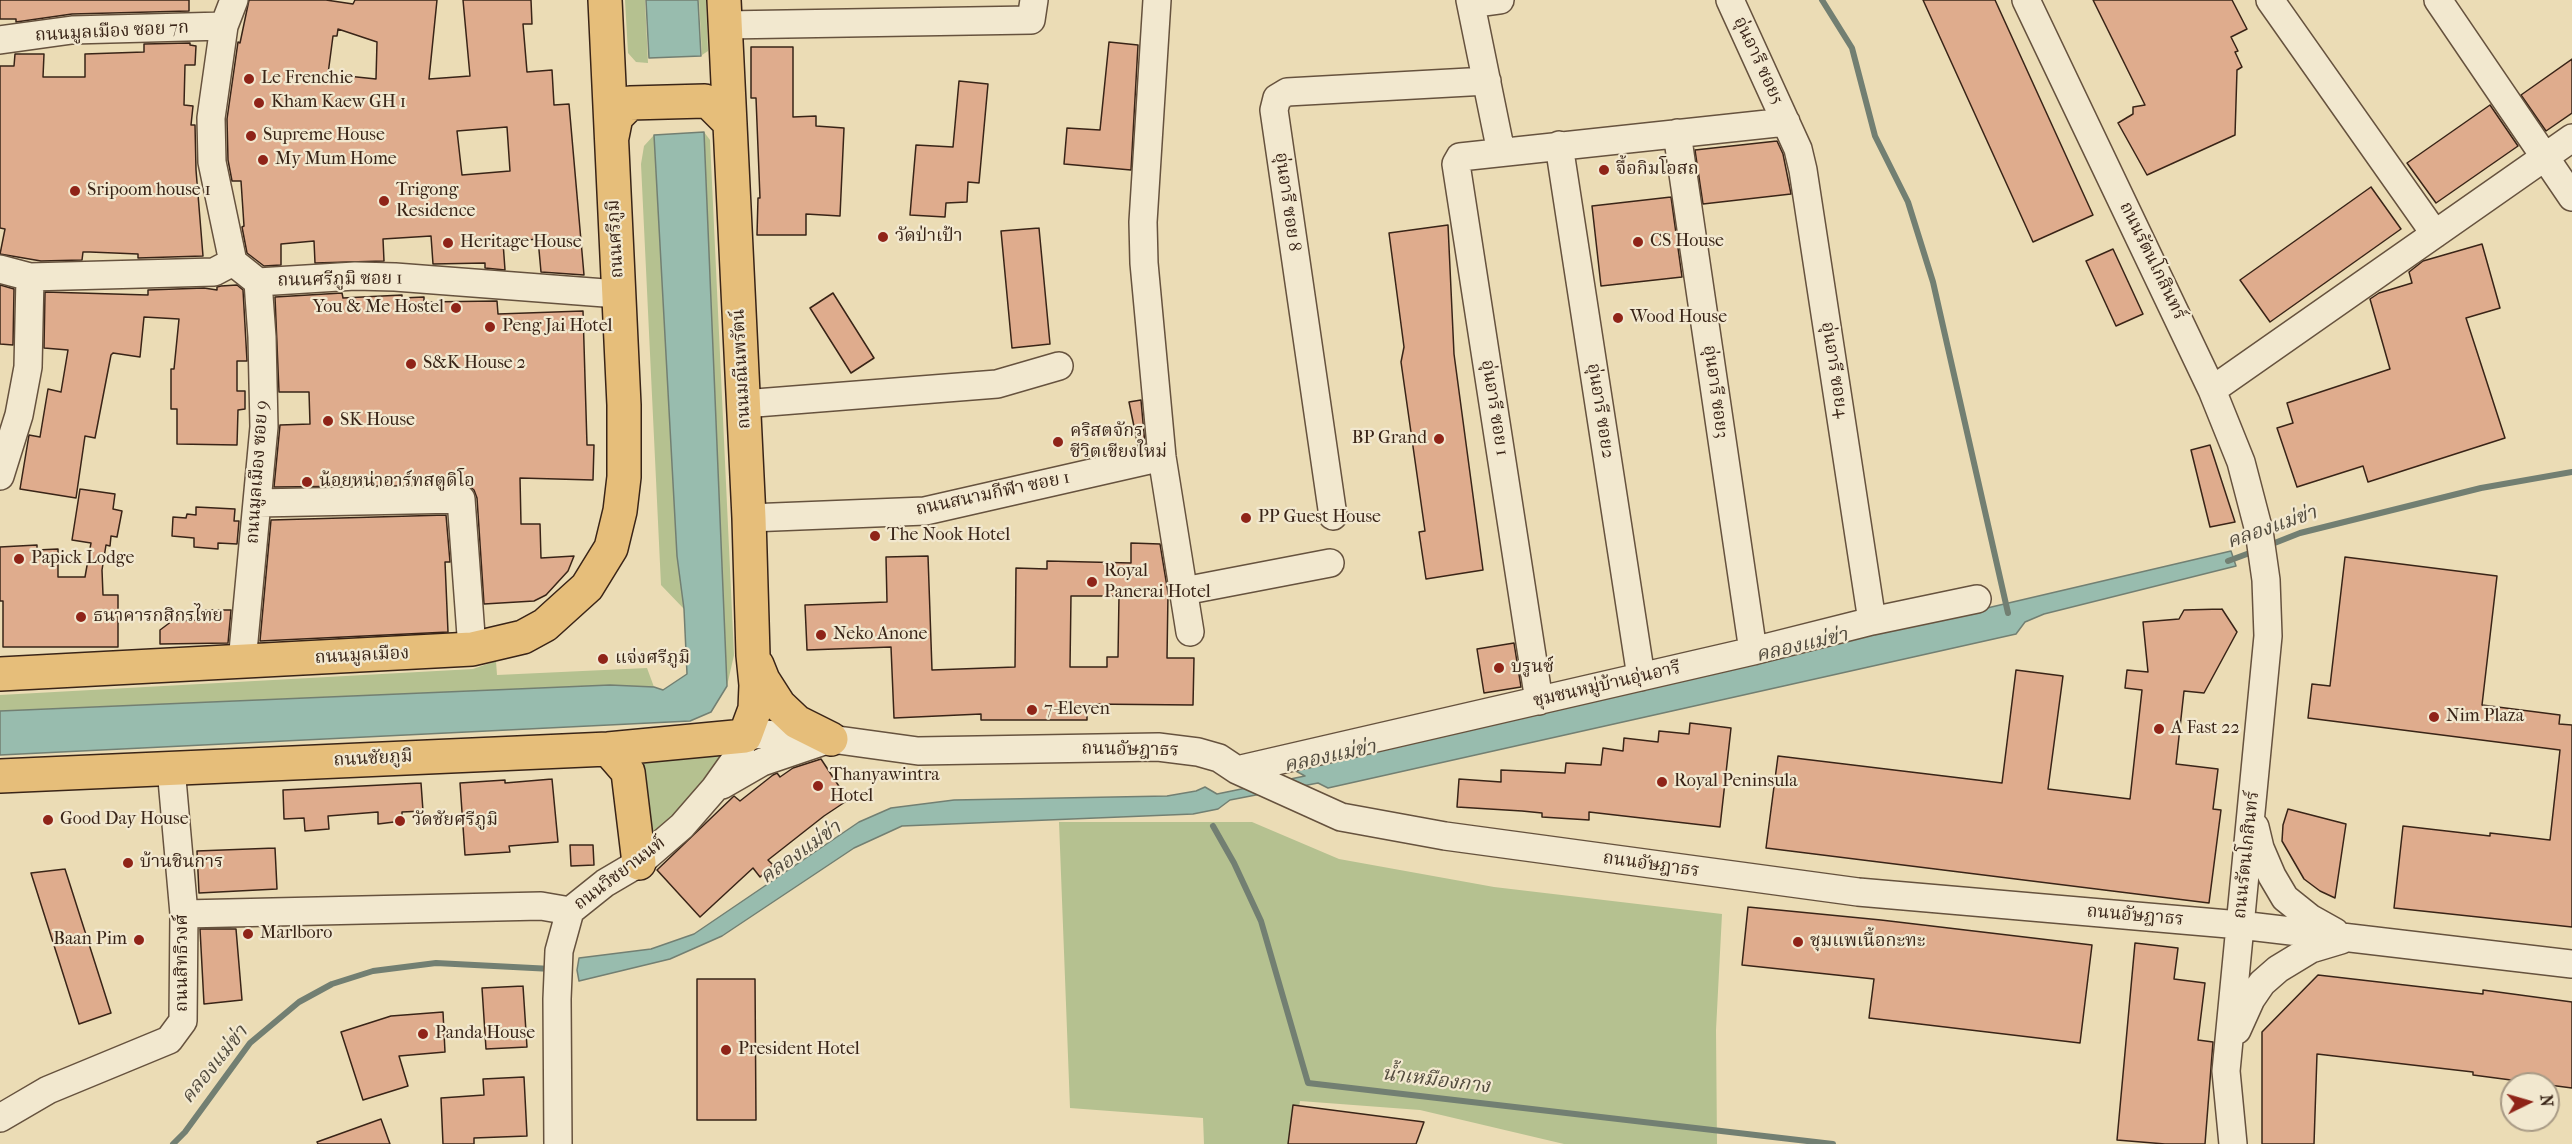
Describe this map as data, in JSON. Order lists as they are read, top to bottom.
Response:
{
  "streets": {
    "main road": [
      "ถนนศรีภูมิ",
      "ถนนมณีนพรัตน์",
      "ถนนมูลเมือง",
      "ถนนชัยภูมิ"
    ],
    "street": [
      "ถนนมูลเมือง ซอย 7ก",
      "อุ่นอารี ซอย5",
      "อุ่นอารี ซอย 8",
      "ถนนรัตนโกสินทร์",
      "ถนนศรีภูมิ ซอย 1",
      "อุ่นอารี ซอย4",
      "อุ่นอารี ซอย3",
      "อุ่นอารี ซอย 1",
      "อุ่นอารี ซอย2",
      "ถนนมูลเมือง ซอย 9",
      "ถนนสนามกีฬา ซอย 1",
      "ชุมชนหมู่บ้านอุ่นอารี",
      "ถนนอัษฎาธร",
      "ถนนวิชยานนท์",
      "ถนนสิทธิวงศ์"
    ]
  },
  "crossings": [
    ["อุ่นอารี ซอย5", "อุ่นอารี ซอย4"],
    ["ถนนศรีภูมิ", "ถนนศรีภูมิ ซอย 1"],
    ["ถนนศรีภูมิ", "ถนนมูลเมือง"],
    ["ถนนรัตนโกสินทร์", "ถนนอัษฎาธร"],
    ["ถนนศรีภูมิ ซอย 1", "ถนนมูลเมือง ซอย 9"],
    ["ถนนมณีนพรัตน์", "ถนนสนามกีฬา ซอย 1"],
    ["ถนนมณีนพรัตน์", "ถนนอัษฎาธร"],
    ["ถนนมณีนพรัตน์", "ถนนชัยภูมิ"],
    ["ถนนมณีนพรัตน์", "ถนนวิชยานนท์"],
    ["อุ่นอารี ซอย4", "ชุมชนหมู่บ้านอุ่นอารี"],
    ["อุ่นอารี ซอย3", "ชุมชนหมู่บ้านอุ่นอารี"],
    ["อุ่นอารี ซอย 1", "ชุมชนหมู่บ้านอุ่นอารี"],
    ["อุ่นอารี ซอย2", "ชุมชนหมู่บ้านอุ่นอารี"],
    ["ถนนมูลเมือง ซอย 9", "ถนนมูลเมือง"],
    ["ชุมชนหมู่บ้านอุ่นอารี", "ถนนอัษฎาธร"],
    ["ถนนอัษฎาธร", "ถนนชัยภูมิ"],
    ["ถนนอัษฎาธร", "ถนนวิชยานนท์"],
    ["ถนนชัยภูมิ", "ถนนวิชยานนท์"],
    ["ถนนชัยภูมิ", "ถนนสิทธิวงศ์"]
  ],
  "water": ["คลองแม่ข่า", "น้ำเหมืองกาง"],
  "places": [
    "Le Frenchie",
    "Kham Kaew GH 1",
    "Supreme House",
    "My Mum Home",
    "จื้อกิมโอสถ",
    "Sripoom house 1",
    "Trigong Residence",
    "วัดป่าเป้า",
    "CS House",
    "Heritage House",
    "You & Me Hostel",
    "Wood House",
    "Peng Jai Hotel",
    "S&K House 2",
    "SK House",
    "BP Grand",
    "คริสตจักร ชีวิตเชียงใหม่",
    "น้อยหน่าอาร์ทสตูดิโอ",
    "PP Guest House",
    "The Nook Hotel",
    "Papick Lodge",
    "Royal Panerai Hotel",
    "ธนาคารกสิกรไทย",
    "Neko Anone",
    "แจ่งศรีภูมิ",
    "บรูนซ์",
    "7-Eleven",
    "Nim Plaza",
    "A Fast 22",
    "Royal Peninsula",
    "Thanyawintra Hotel",
    "Good Day House",
    "วัดชัยศรีภูมิ",
    "บ้านชินการ",
    "Marlboro",
    "Baan Pim",
    "ชุมแพเนื้อกะทะ",
    "Panda House",
    "President Hotel"
  ],
  "north": "right"
}
